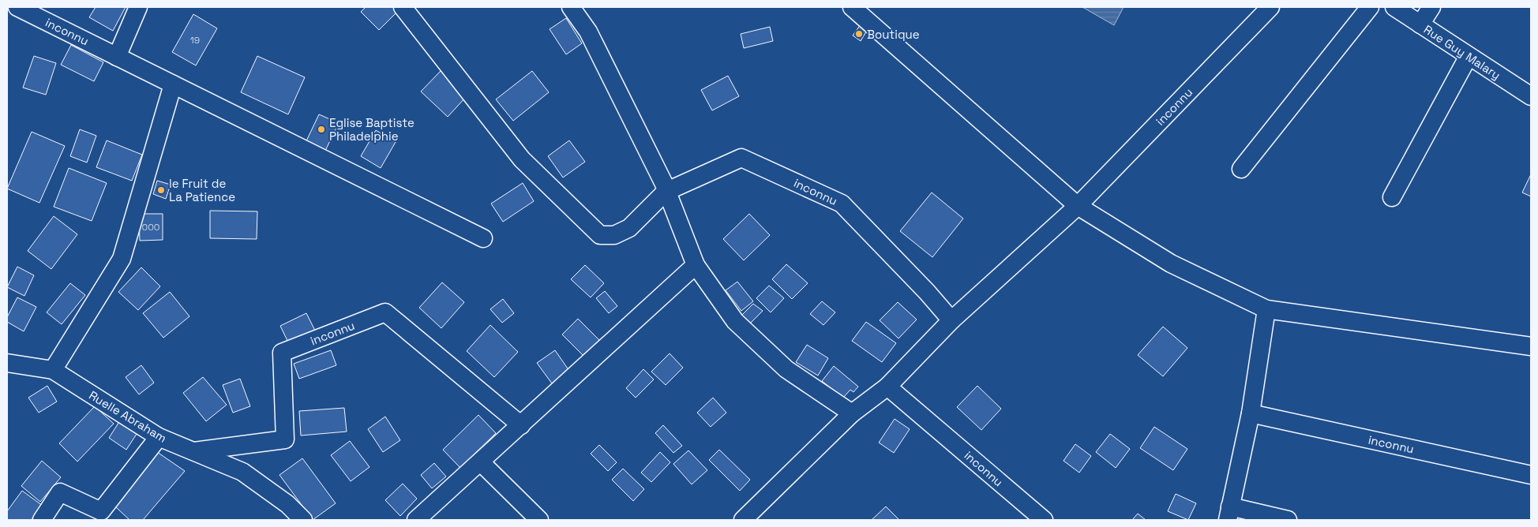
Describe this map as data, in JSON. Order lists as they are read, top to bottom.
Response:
{
  "streets": {
    "street": ["inconnu", "Rue Guy Malary", "Ruelle Abraham"]
  },
  "crossings": [
    ["inconnu", "Ruelle Abraham"]
  ],
  "places": ["Boutique", "Eglise Baptiste Philadelphie", "le Fruit de La Patience"],
  "house_numbers": ["19", "000"]
}
